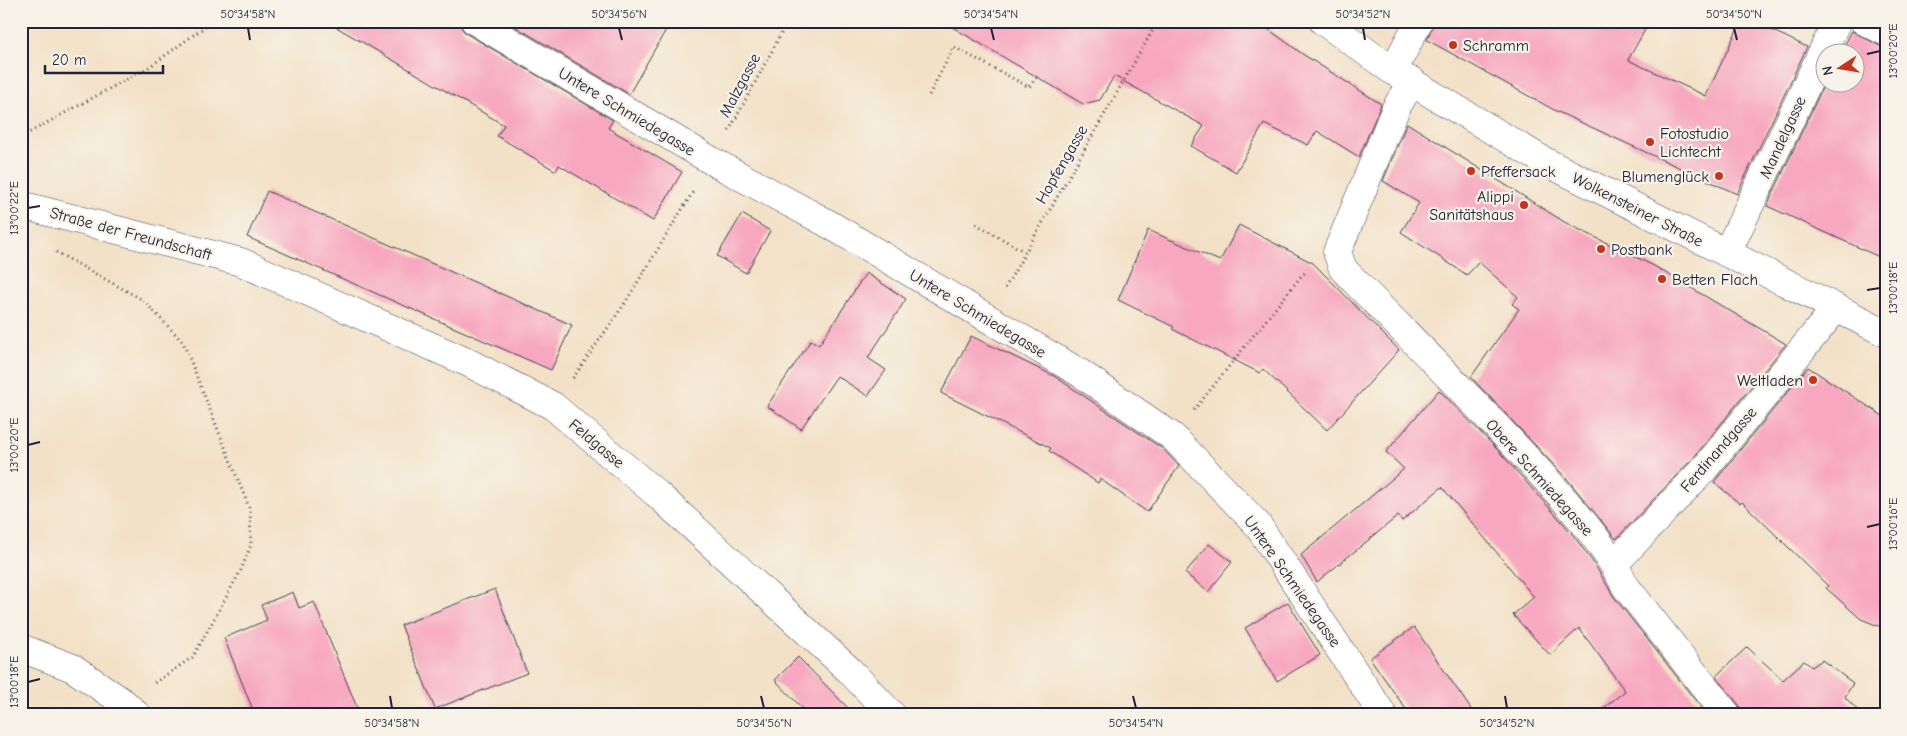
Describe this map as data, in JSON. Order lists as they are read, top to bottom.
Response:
{
  "streets": {
    "street": [
      "Untere Schmiedegasse",
      "Mandelgasse",
      "Wolkensteiner Straße",
      "Straße der Freundschaft",
      "Feldgasse",
      "Ferdinandgasse",
      "Obere Schmiedegasse"
    ],
    "path": ["Malzgasse", "Hopfengasse"]
  },
  "crossings": [
    ["Malzgasse", "Untere Schmiedegasse"],
    ["Malzgasse", "Feldgasse"],
    ["Untere Schmiedegasse", "Hopfengasse"],
    ["Mandelgasse", "Wolkensteiner Straße"],
    ["Wolkensteiner Straße", "Ferdinandgasse"],
    ["Straße der Freundschaft", "Feldgasse"],
    ["Ferdinandgasse", "Obere Schmiedegasse"]
  ],
  "places": [
    "Schramm",
    "Fotostudio Lichtecht",
    "Pfeffersack",
    "Blumenglück",
    "Alippi Sanitätshaus",
    "Postbank",
    "Betten Flach",
    "Weltladen"
  ],
  "scale_bar": "20 m",
  "north": "left",
  "coordinates": [
    "50°34'58\"N",
    "50°34'56\"N",
    "50°34'54\"N",
    "50°34'52\"N",
    "50°34'50\"N",
    "13°00'20\"E",
    "13°00'22\"E",
    "13°00'18\"E",
    "13°00'16\"E"
  ]
}
